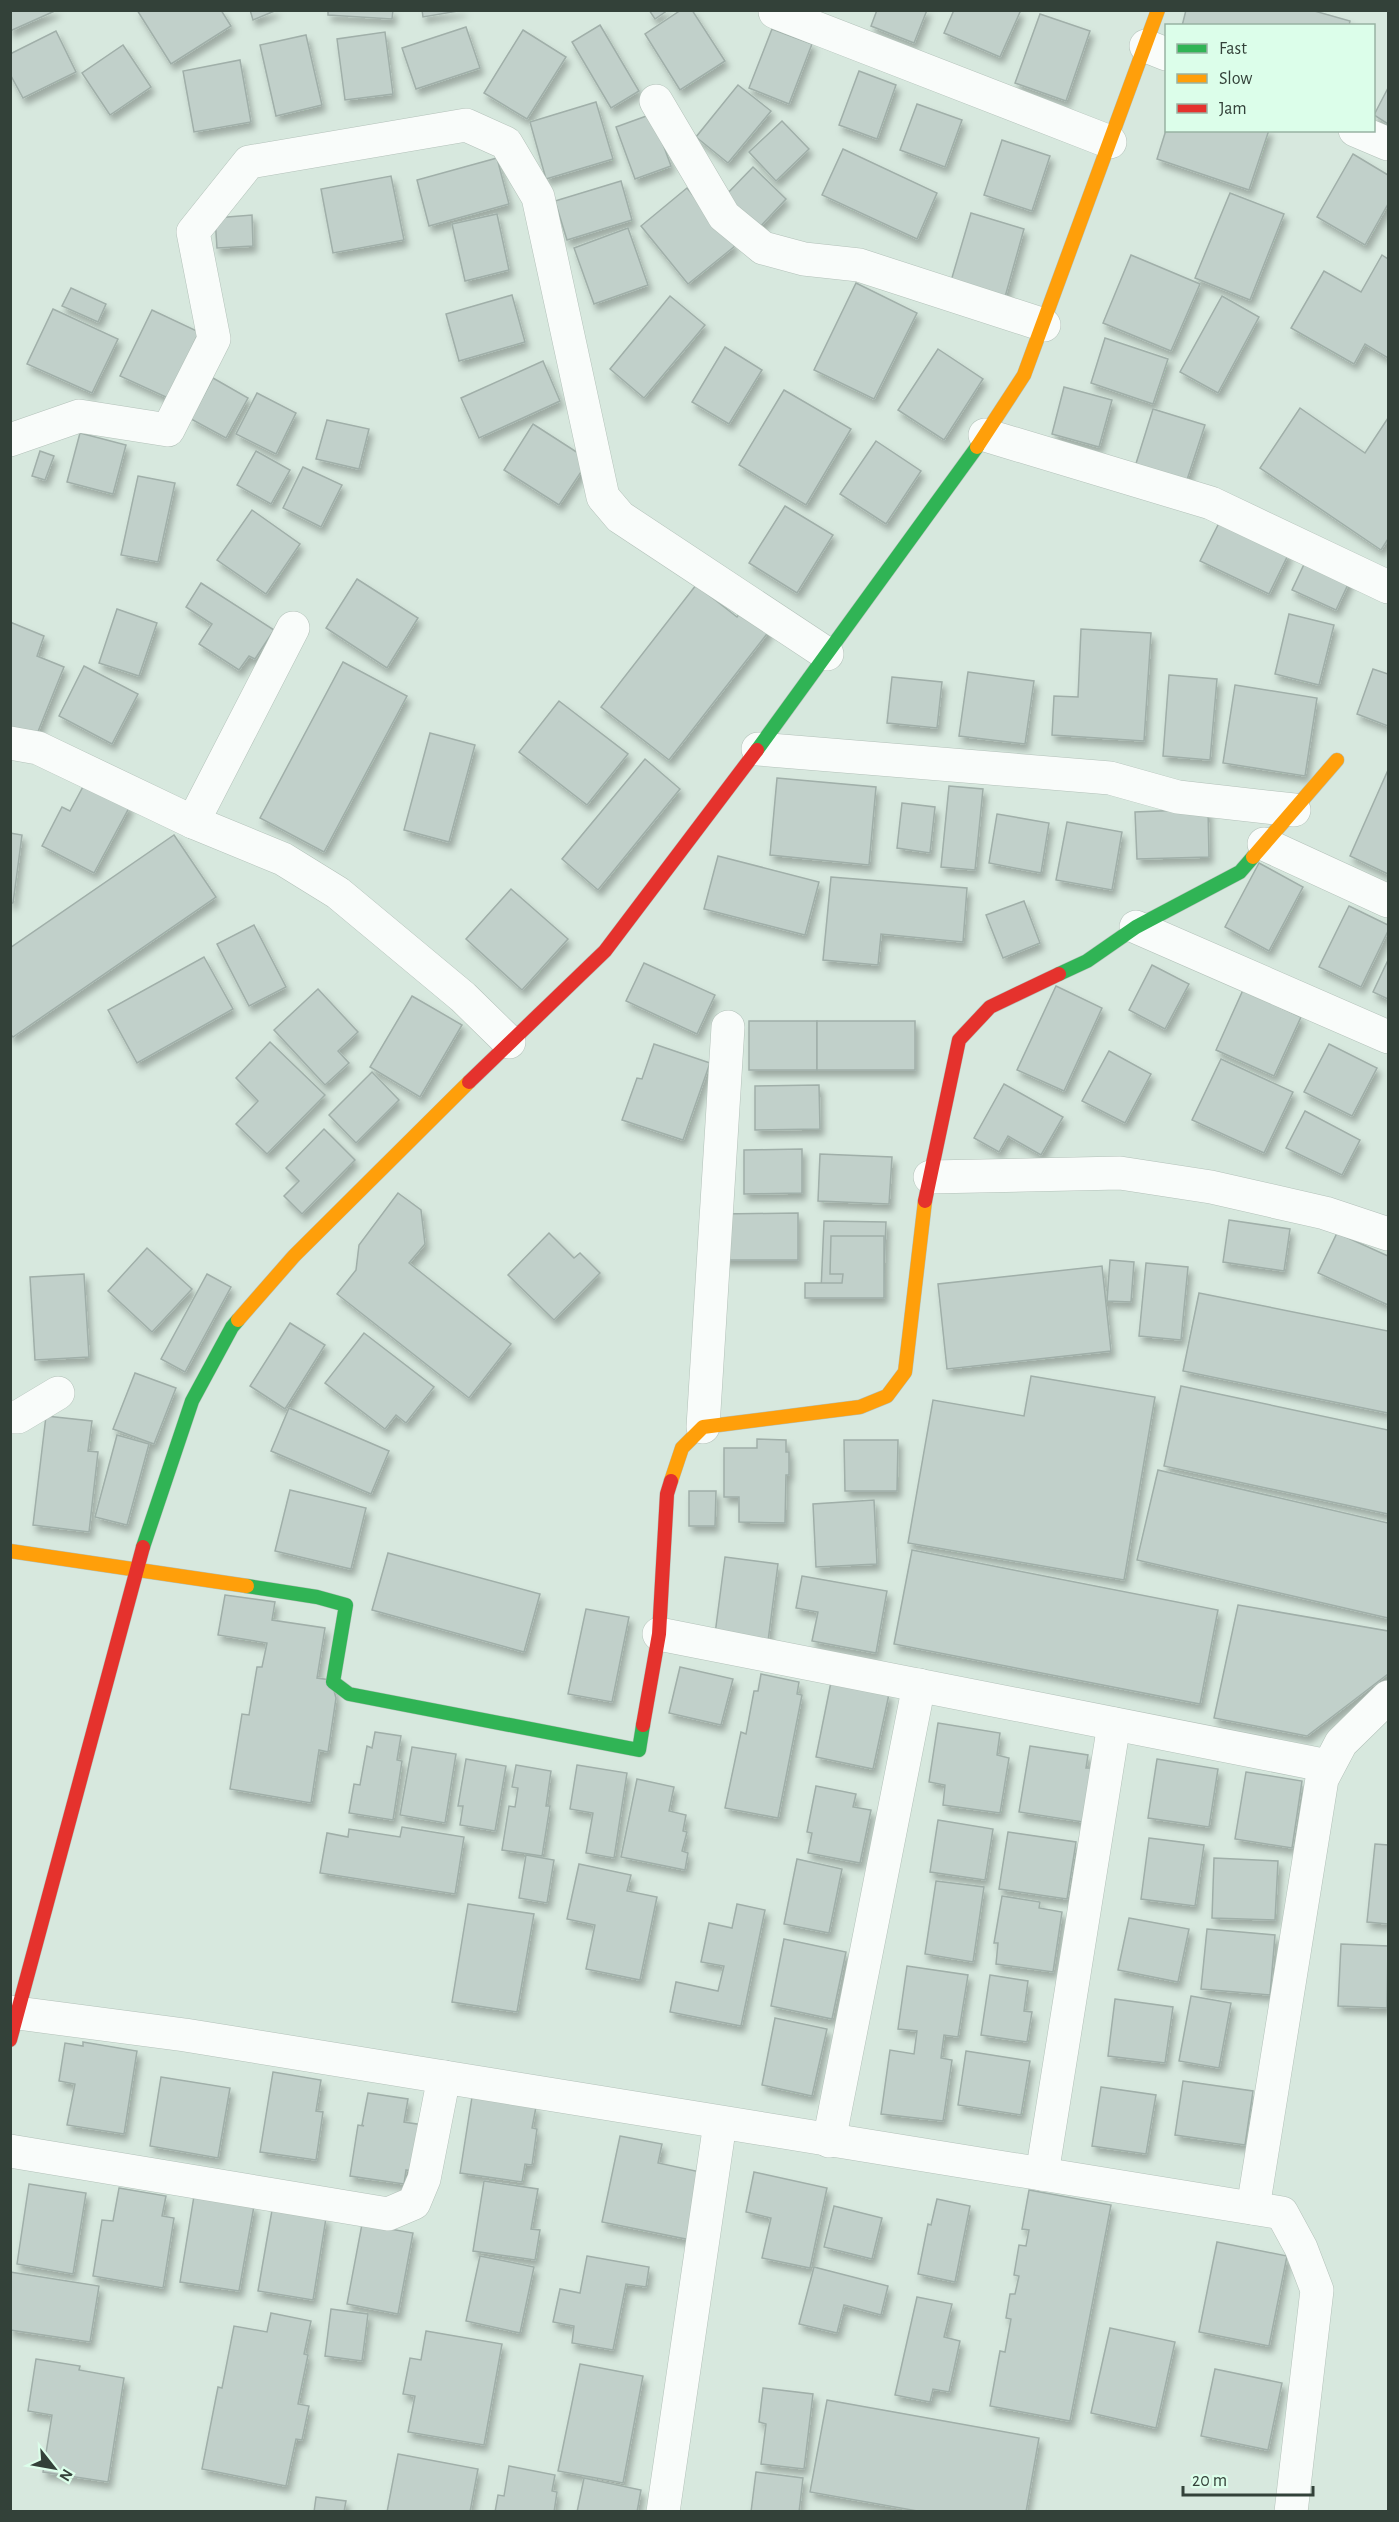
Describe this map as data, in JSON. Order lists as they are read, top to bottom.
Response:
{
  "legend": ["Fast", "Slow", "Jam"],
  "scale_bar": "20 m",
  "north": "bottom right"
}
